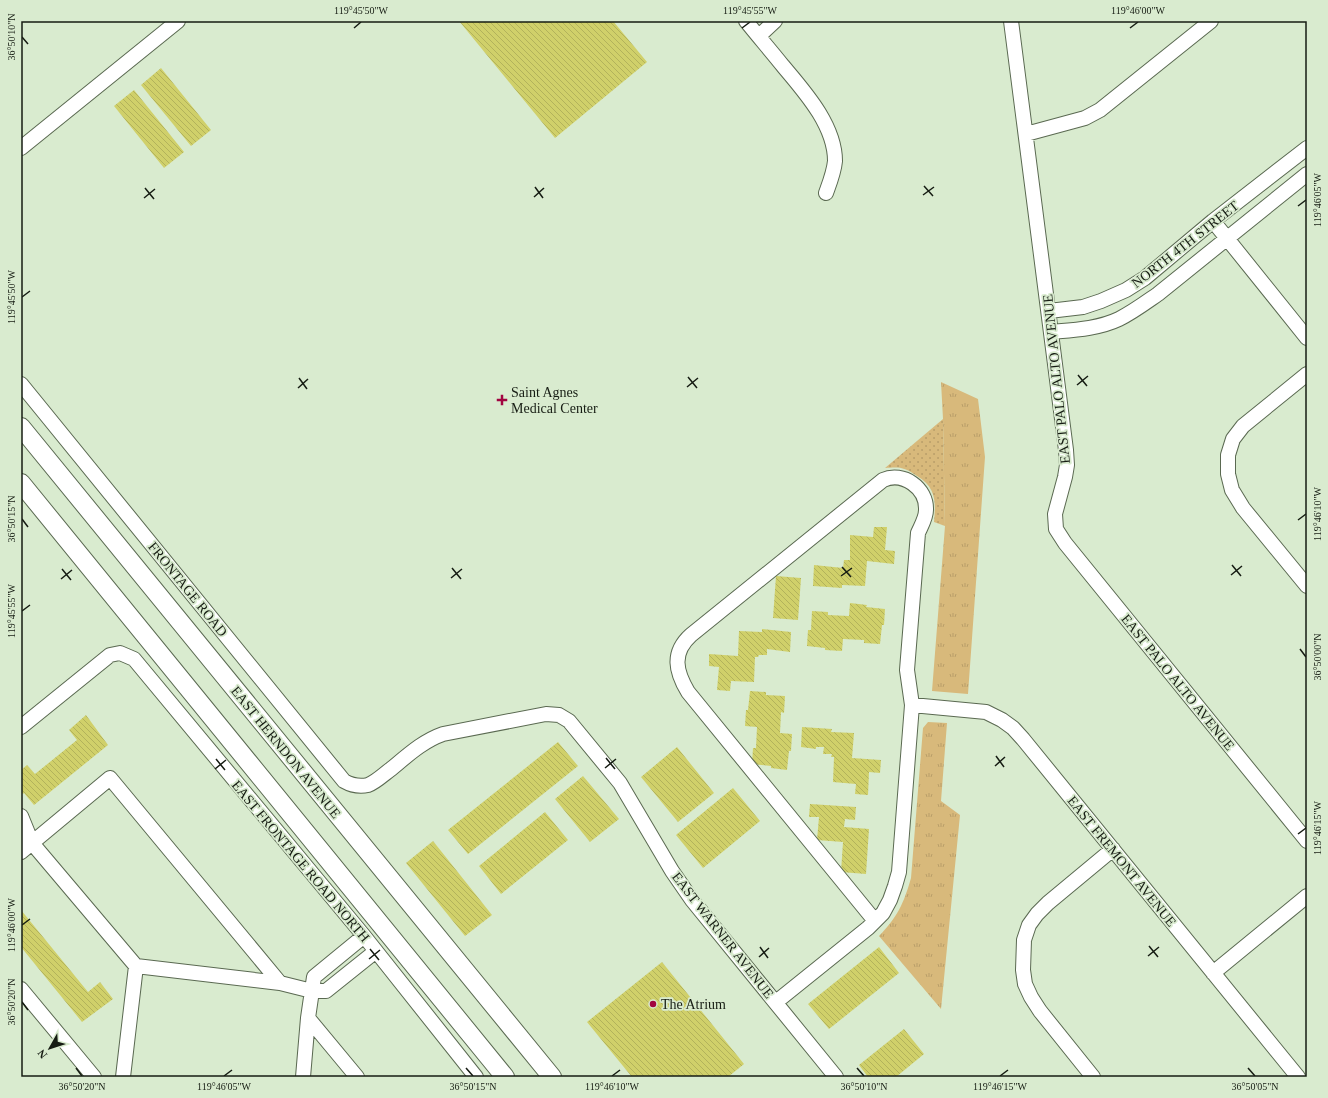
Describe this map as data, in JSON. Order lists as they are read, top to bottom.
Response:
{
  "streets": {
    "main road": ["EAST HERNDON AVENUE"],
    "street": [
      "NORTH 4TH STREET",
      "EAST PALO ALTO AVENUE",
      "FRONTAGE ROAD",
      "EAST FRONTAGE ROAD NORTH",
      "EAST FREMONT AVENUE",
      "EAST WARNER AVENUE"
    ]
  },
  "crossings": [
    ["NORTH 4TH STREET", "EAST PALO ALTO AVENUE"],
    ["FRONTAGE ROAD", "EAST WARNER AVENUE"]
  ],
  "places": {
    "health": ["Saint Agnes Medical Center"],
    "other": ["The Atrium"]
  },
  "north": "bottom left",
  "coordinates": [
    "119°45'50\"W",
    "119°45'55\"W",
    "119°46'00\"W",
    "36°50'10\"N",
    "119°46'05\"W",
    "119°46'10\"W",
    "36°50'15\"N",
    "36°50'00\"N",
    "119°46'15\"W",
    "36°50'20\"N",
    "36°50'05\"N"
  ]
}
